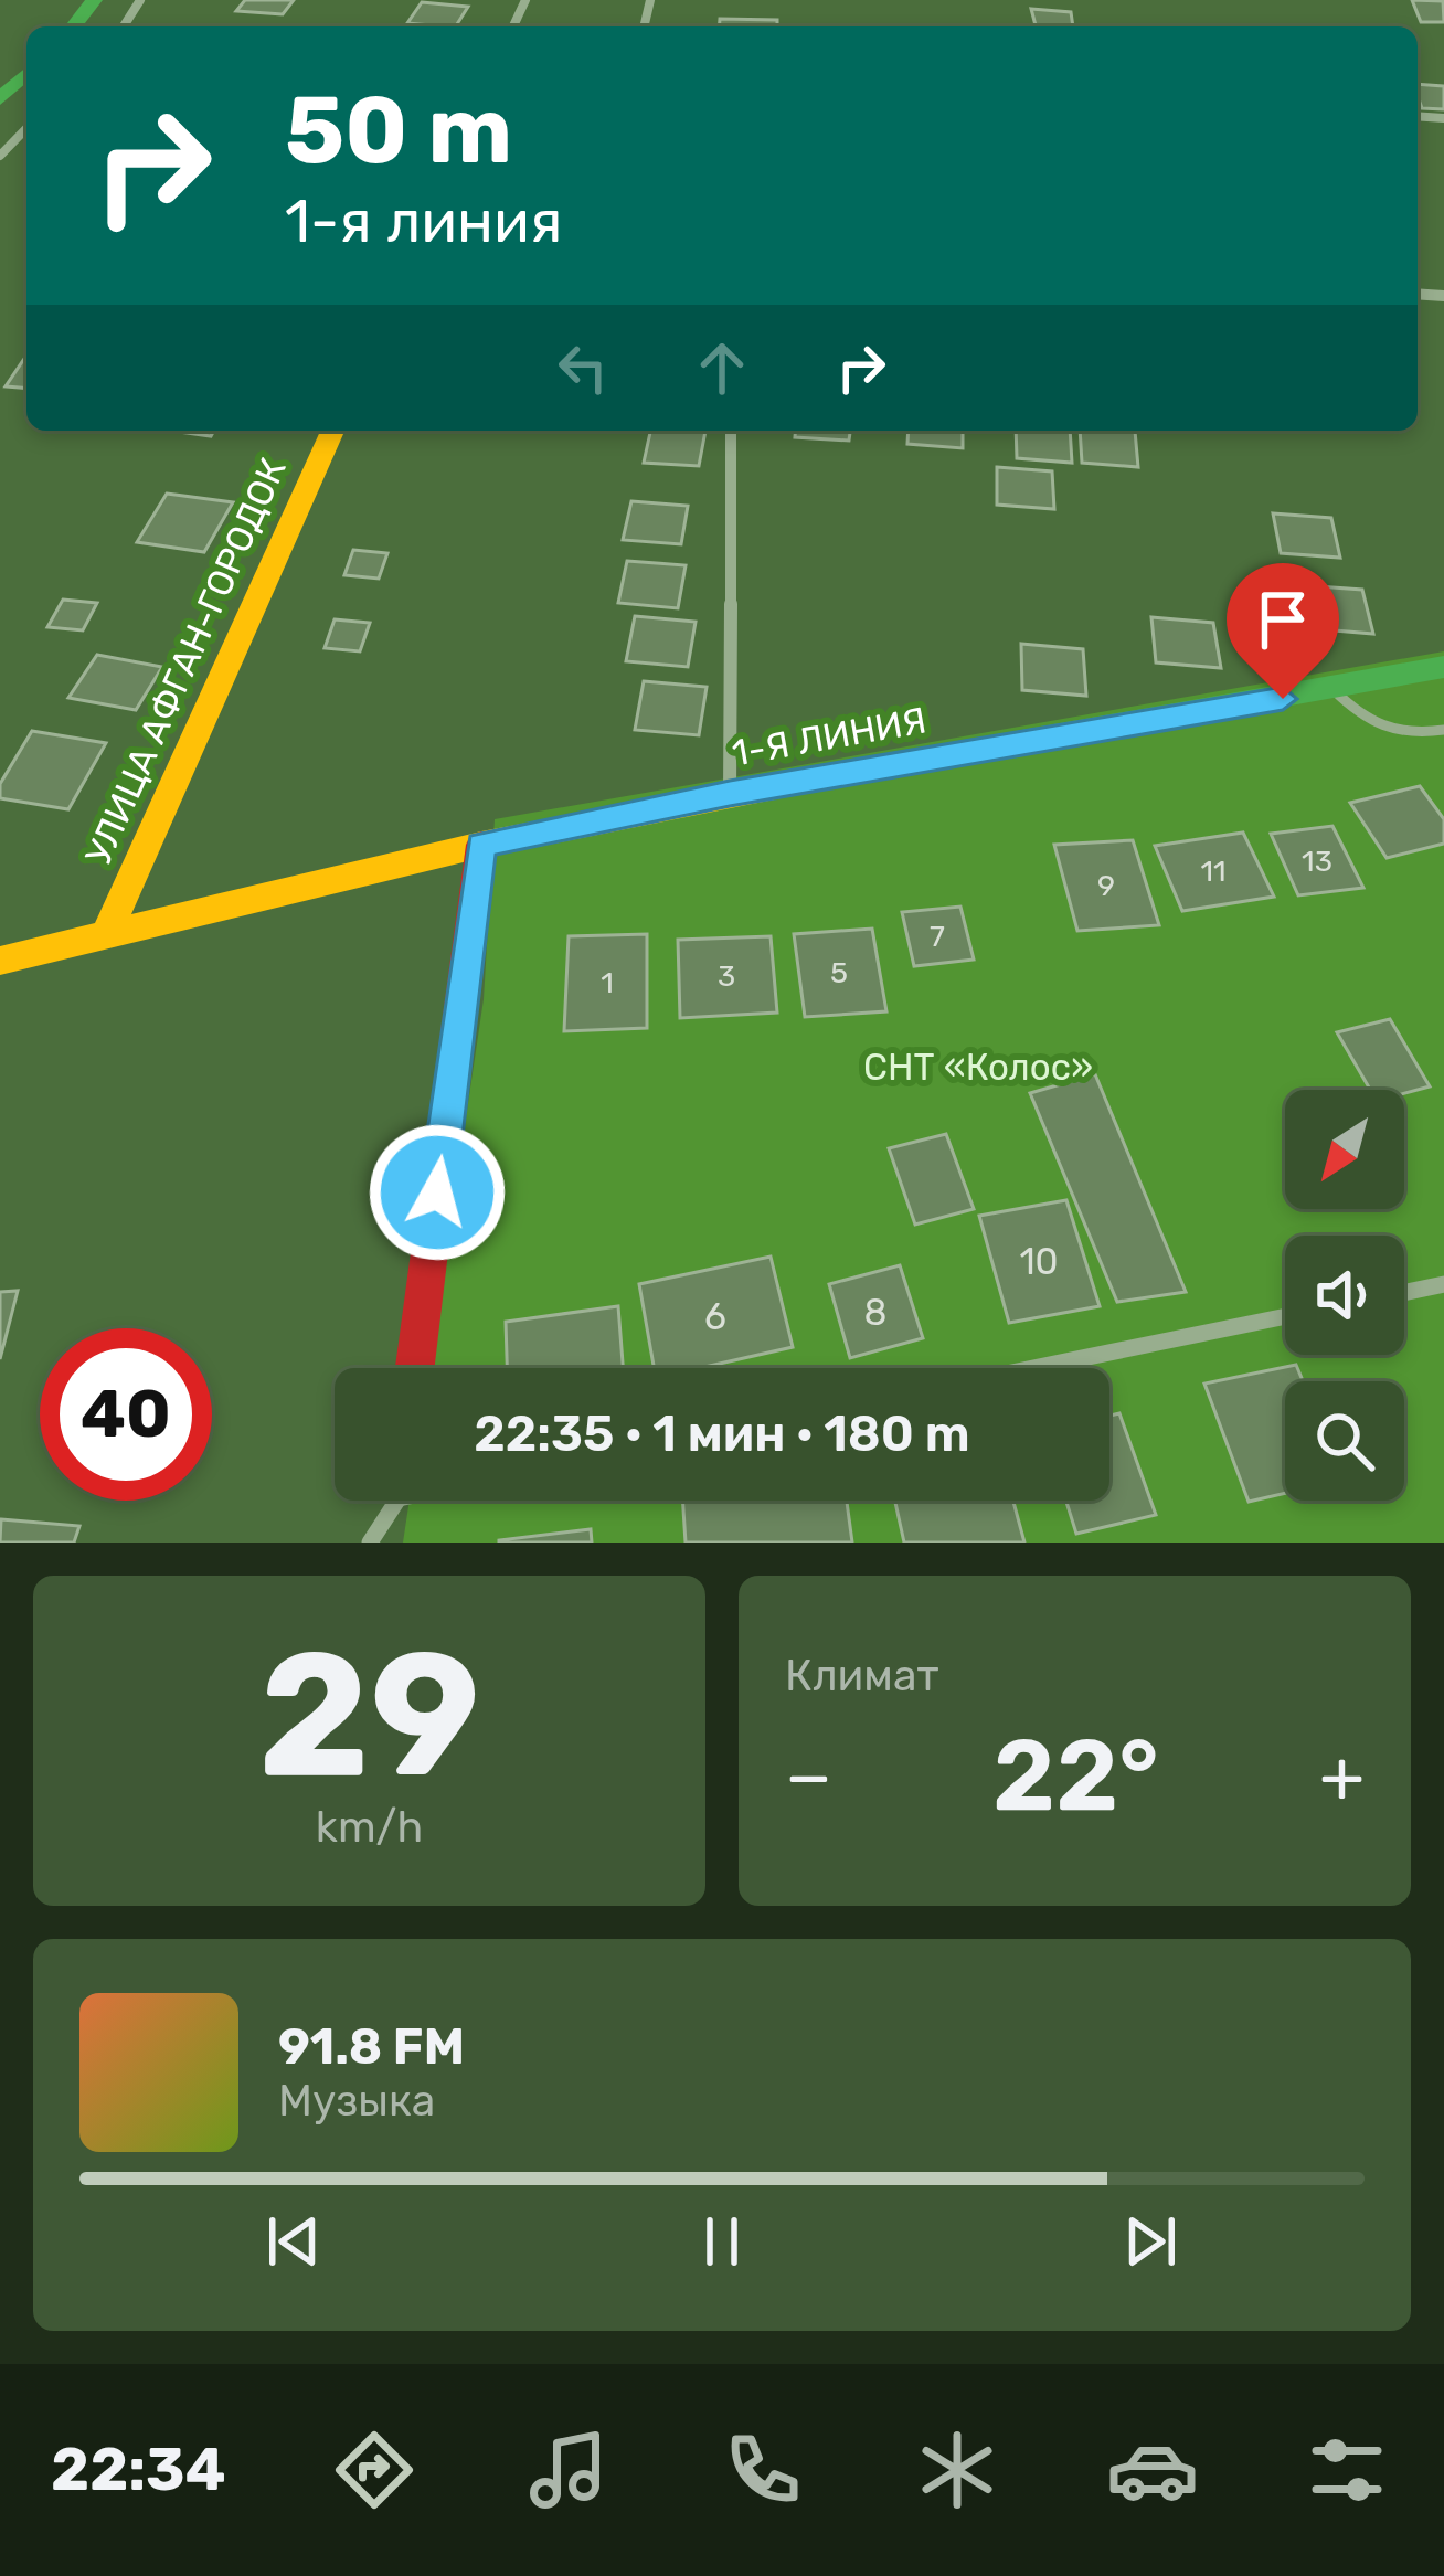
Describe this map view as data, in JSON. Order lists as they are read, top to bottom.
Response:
{
  "streets": {
    "street": ["УЛИЦА АФГАН-ГОРОДОК", "1-Я ЛИНИЯ"]
  },
  "crossings": [
    ["УЛИЦА АФГАН-ГОРОДОК", "1-Я ЛИНИЯ"]
  ],
  "parks": ["СНТ «Колос»"],
  "house_numbers": [
    "13",
    "11",
    "9",
    "7",
    "5",
    "3",
    "1",
    "10",
    "8",
    "6"
  ],
  "north": "bottom left",
  "page": {
    "turn": ["50 m", "1-я линия"],
    "limit": "40",
    "trip": "22:35 · 1 мин · 180 m",
    "tile": [
      ["29", "km/h"],
      "Климат"
    ],
    "heat": ["−", "22°", "+"],
    "song": ["91.8 FM", "Музыка"],
    "tabs": "22:34"
  }
}
